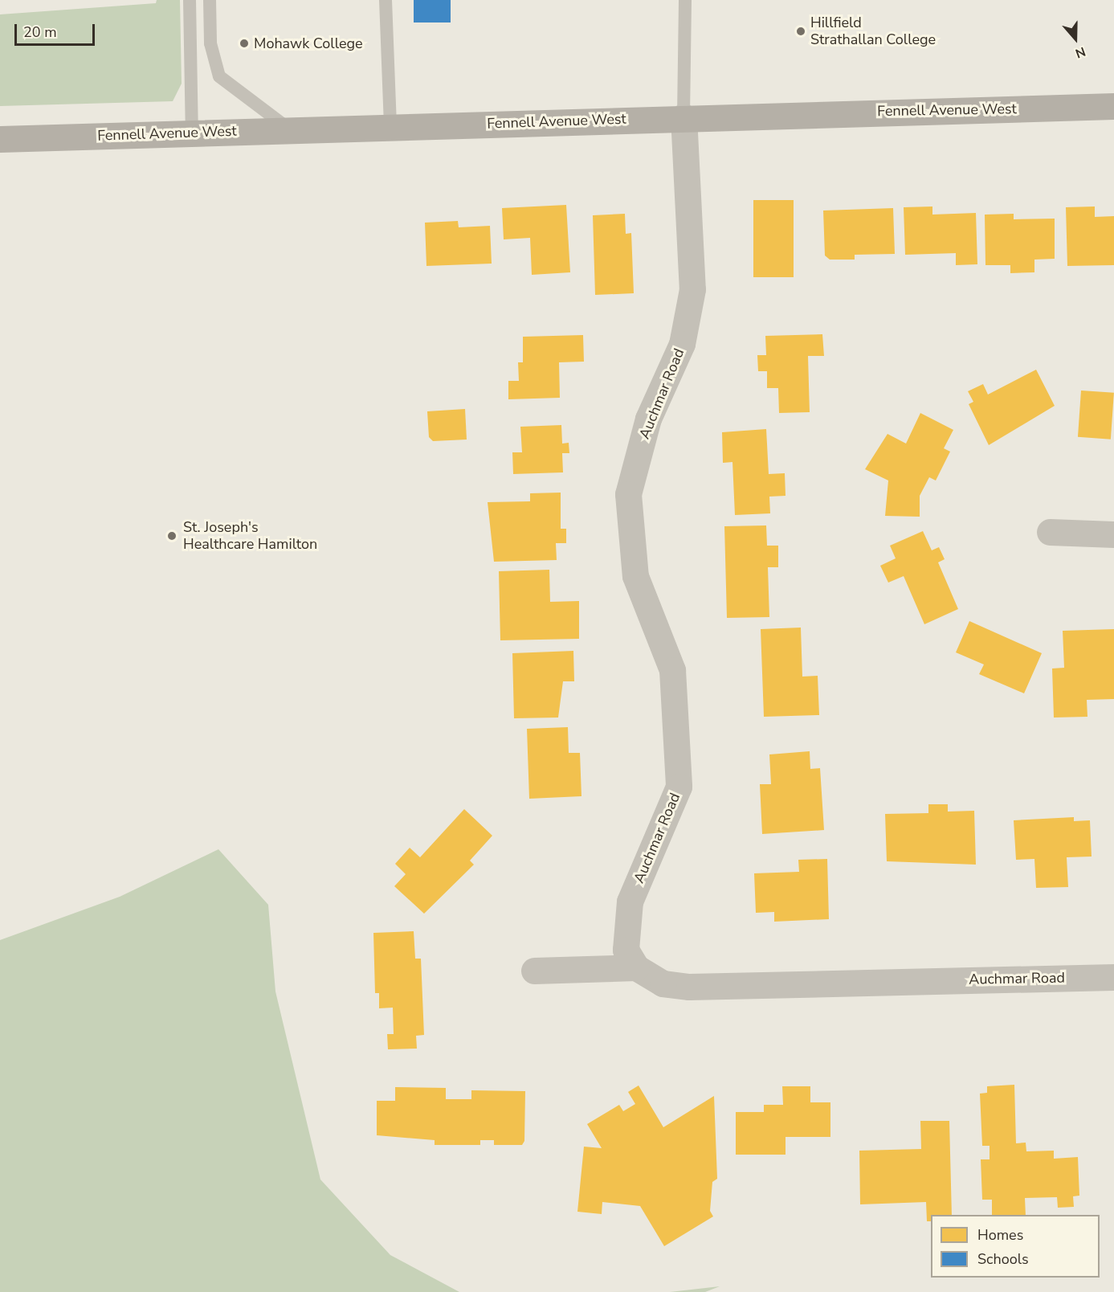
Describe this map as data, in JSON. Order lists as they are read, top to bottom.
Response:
{
  "streets": {
    "main road": ["Fennell Avenue West"],
    "street": ["Auchmar Road"]
  },
  "crossings": [
    ["Fennell Avenue West", "Auchmar Road"]
  ],
  "places": ["Hillfield Strathallan College", "Mohawk College", "St. Joseph's Healthcare Hamilton"],
  "legend": ["Homes", "Schools"],
  "scale_bar": "20 m",
  "north": "bottom"
}
